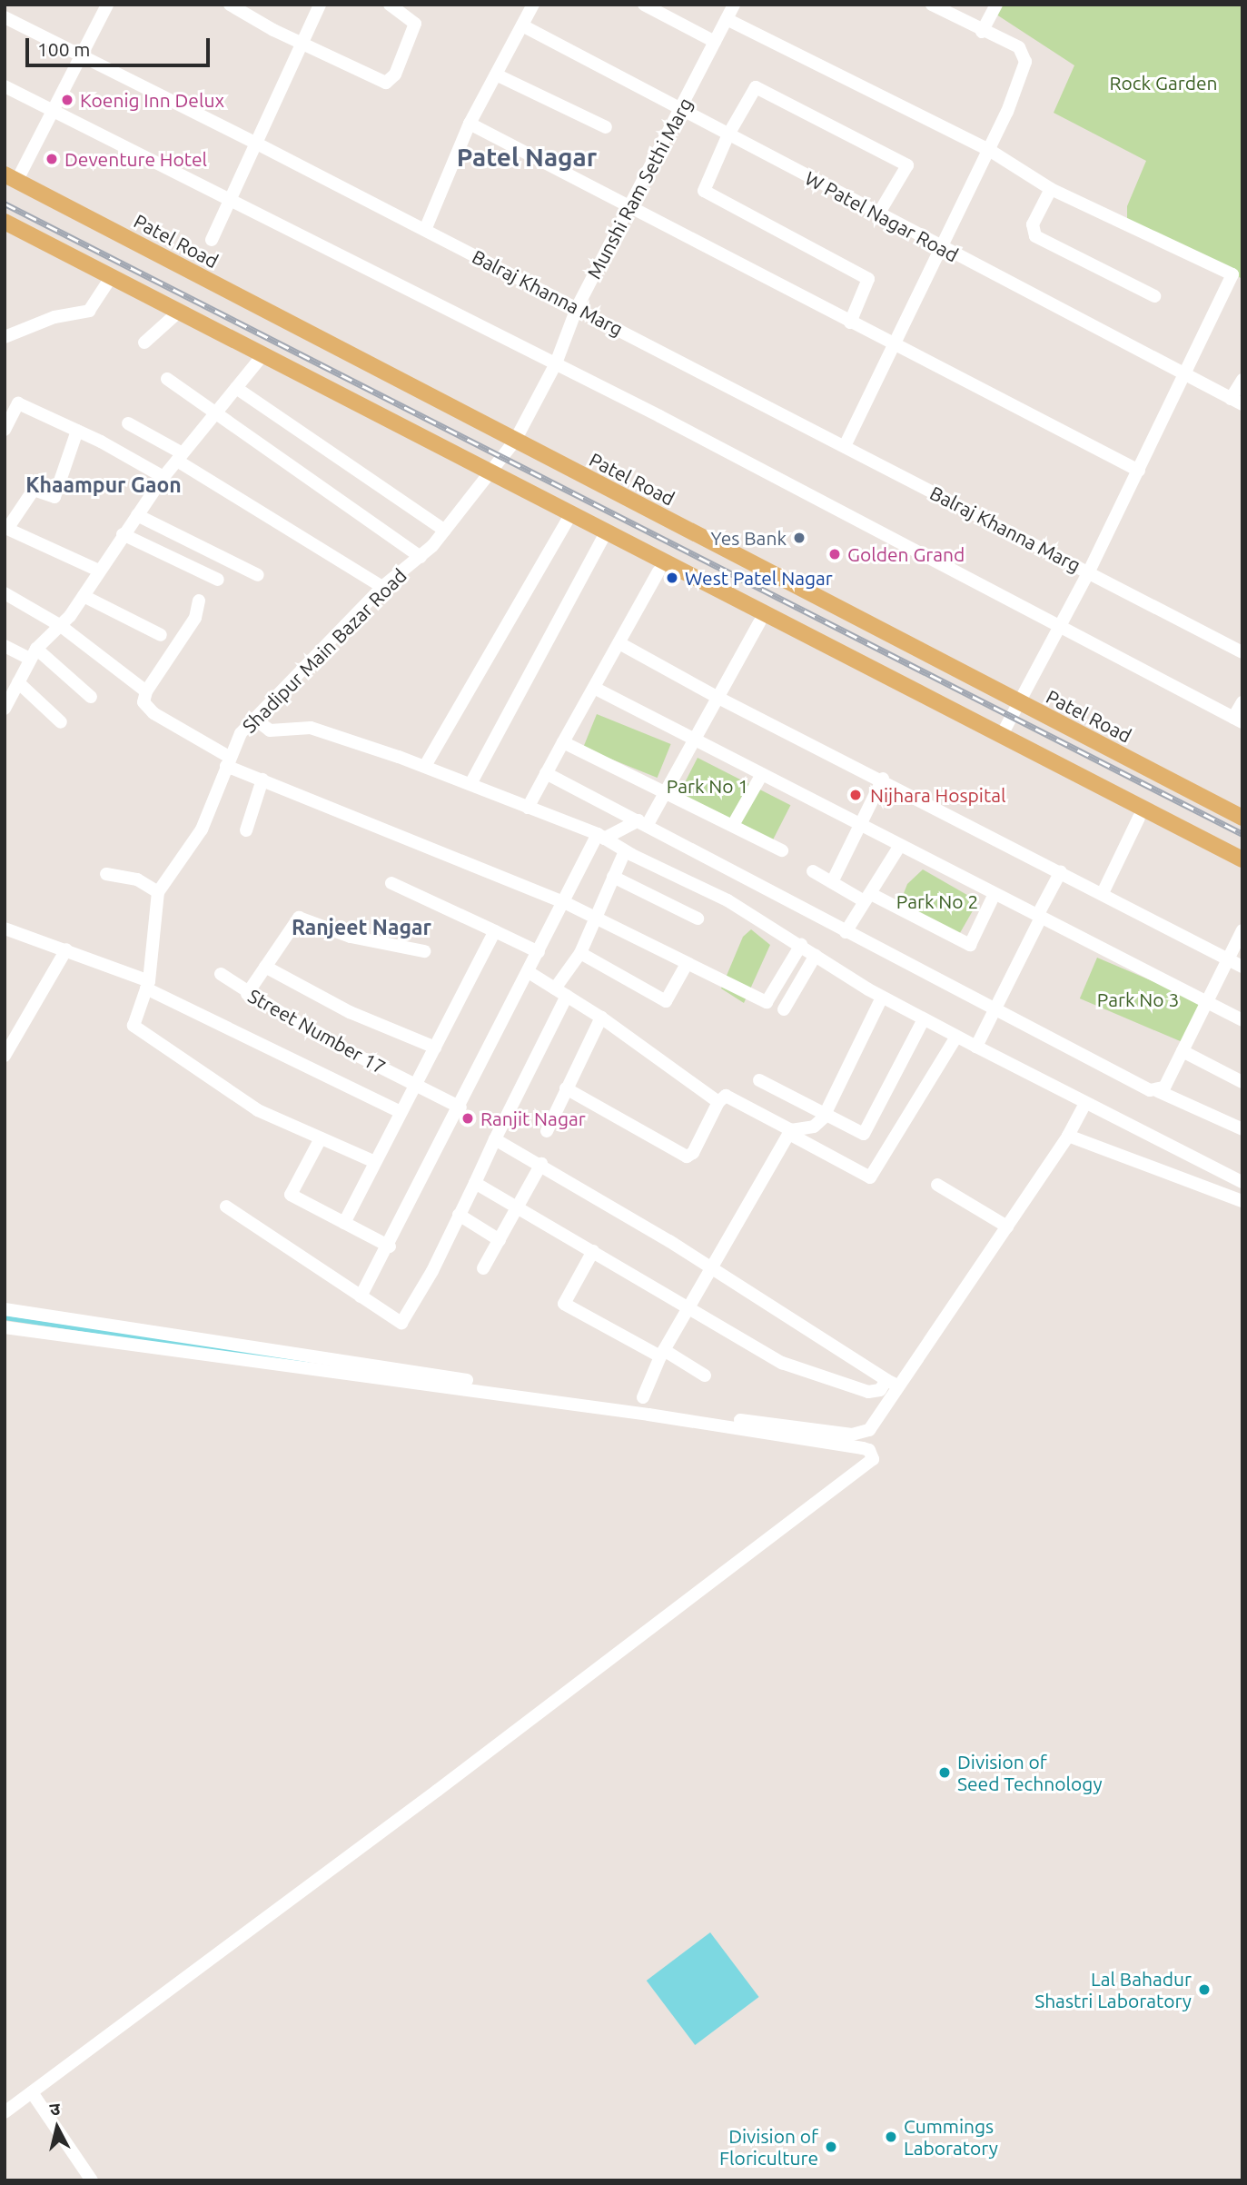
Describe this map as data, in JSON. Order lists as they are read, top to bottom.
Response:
{
  "streets": {
    "main road": ["Patel Road"],
    "street": [
      "Munshi Ram Sethi Marg",
      "W Patel Nagar Road",
      "Balraj Khanna Marg",
      "Shadipur Main Bazar Road",
      "Street Number 17"
    ]
  },
  "crossings": [
    ["Munshi Ram Sethi Marg", "W Patel Nagar Road"],
    ["Munshi Ram Sethi Marg", "Patel Road"],
    ["Munshi Ram Sethi Marg", "Balraj Khanna Marg"],
    ["Munshi Ram Sethi Marg", "Shadipur Main Bazar Road"],
    ["Patel Road", "Balraj Khanna Marg"]
  ],
  "districts": ["Patel Nagar", "Khaampur Gaon", "Ranjeet Nagar"],
  "parks": [
    "Rock Garden",
    "Park No 1",
    "Park No 2",
    "Park No 3"
  ],
  "places": [
    "Koenig Inn Delux",
    "Deventure Hotel",
    "Yes Bank",
    "Golden Grand",
    "West Patel Nagar",
    "Nijhara Hospital",
    "Ranjit Nagar",
    "Division of Seed Technology",
    "Lal Bahadur Shastri Laboratory",
    "Cummings Laboratory",
    "Division of Floriculture"
  ],
  "scale_bar": "100 m",
  "north": "top"
}
